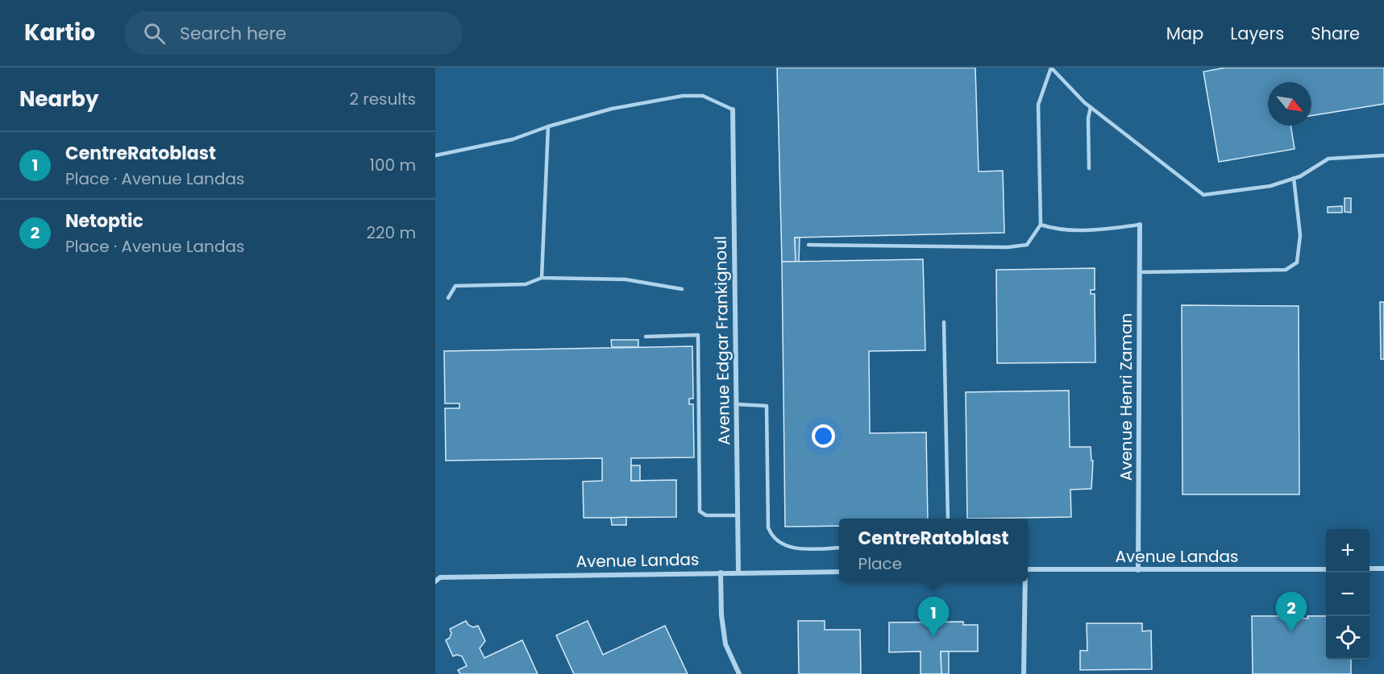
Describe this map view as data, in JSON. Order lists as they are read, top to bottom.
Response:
{
  "streets": {
    "street": ["Avenue Edgar Frankignoul", "Avenue Henri Zaman", "Avenue Landas"]
  },
  "crossings": [
    ["Avenue Edgar Frankignoul", "Avenue Landas"],
    ["Avenue Henri Zaman", "Avenue Landas"]
  ],
  "north": "bottom right",
  "page": {
    "header": "Kartio",
    "search": "Search here",
    "nav": ["Map", "Layers", "Share"],
    "heading": ["Nearby", "2 results"],
    "list": [
      {
        "mark": "1",
        "name": "CentreRatoblast",
        "note": "Place · Avenue Landas",
        "value": "100 m"
      },
      {
        "mark": "2",
        "name": "Netoptic",
        "note": "Place · Avenue Landas",
        "value": "220 m"
      }
    ],
    "popup": ["CentreRatoblast", "Place"],
    "map_buttons": ["+", "−"],
    "pins": ["2", "1"]
  }
}
